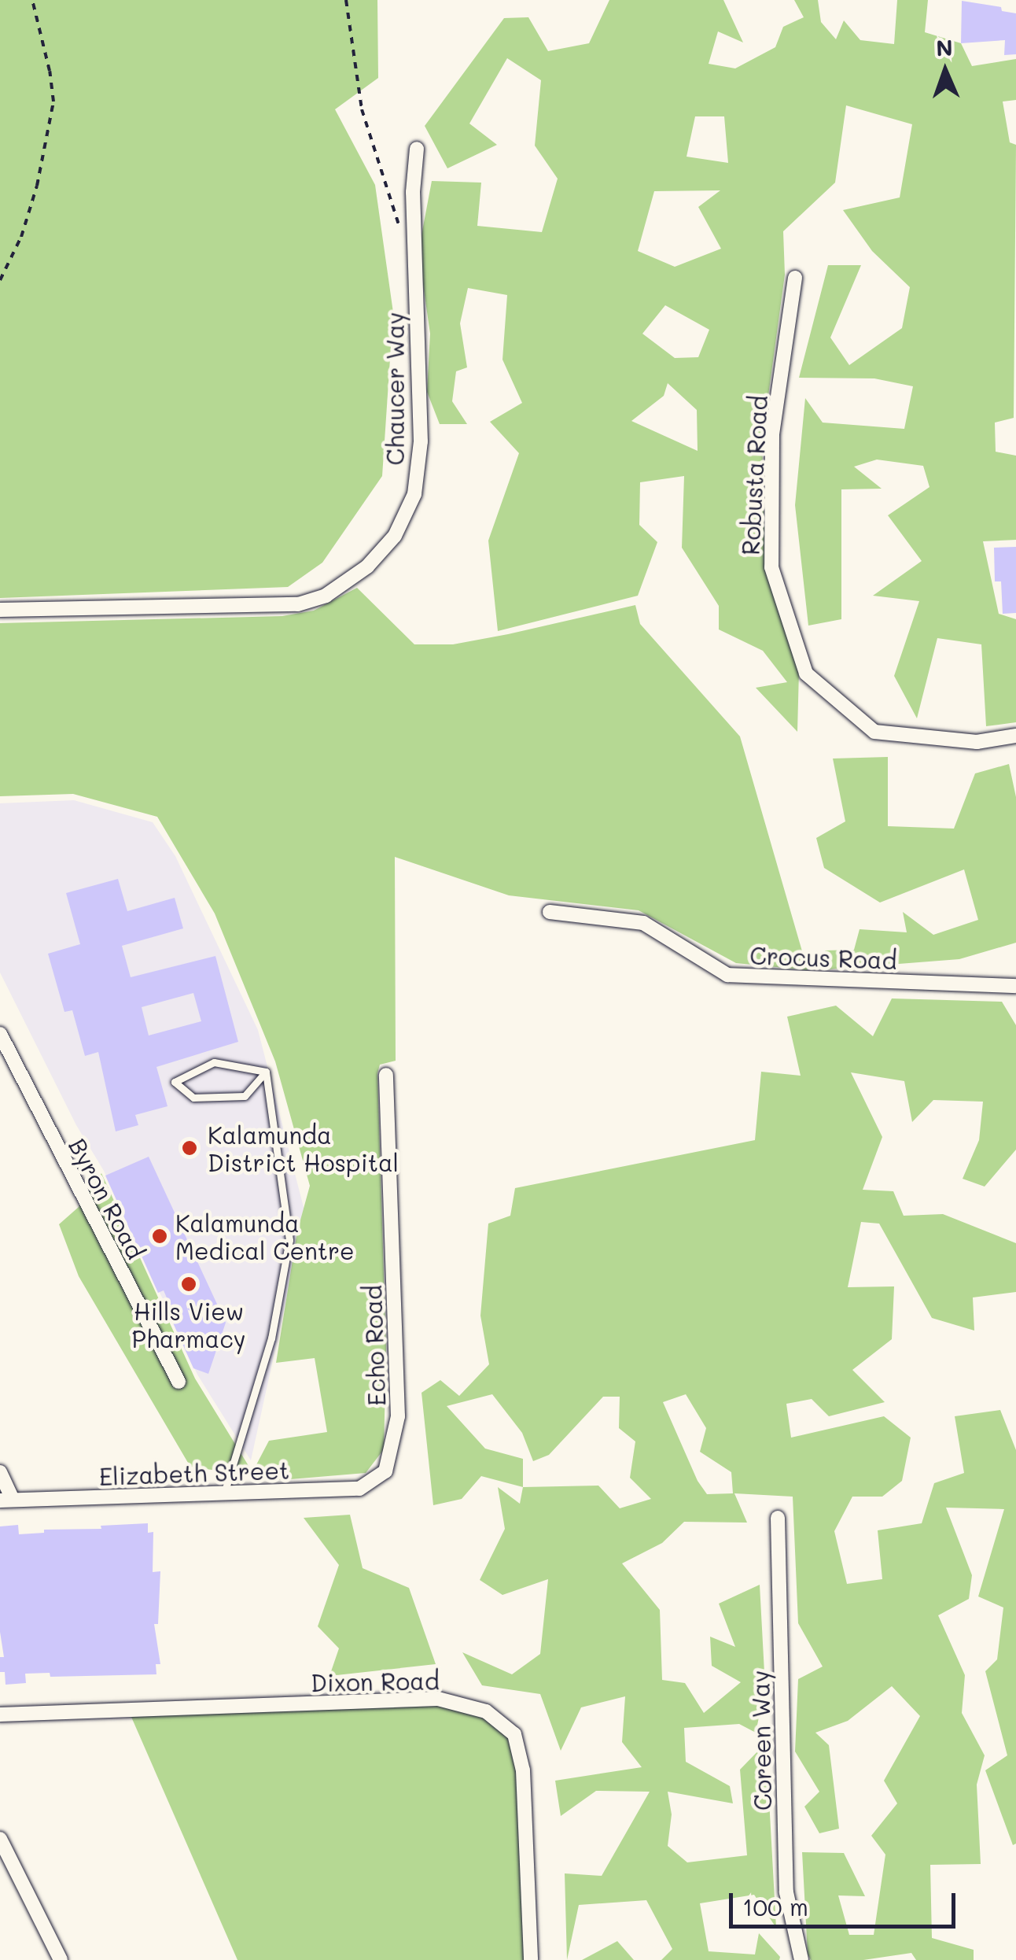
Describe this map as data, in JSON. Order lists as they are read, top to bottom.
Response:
{
  "streets": {
    "street": [
      "Chaucer Way",
      "Robusta Road",
      "Crocus Road",
      "Byron Road",
      "Echo Road",
      "Elizabeth Street",
      "Dixon Road",
      "Coreen Way"
    ]
  },
  "crossings": [
    ["Echo Road", "Elizabeth Street"]
  ],
  "places": ["Kalamunda District Hospital", "Kalamunda Medical Centre", "Hills View Pharmacy"],
  "scale_bar": "100 m",
  "north": "top"
}
